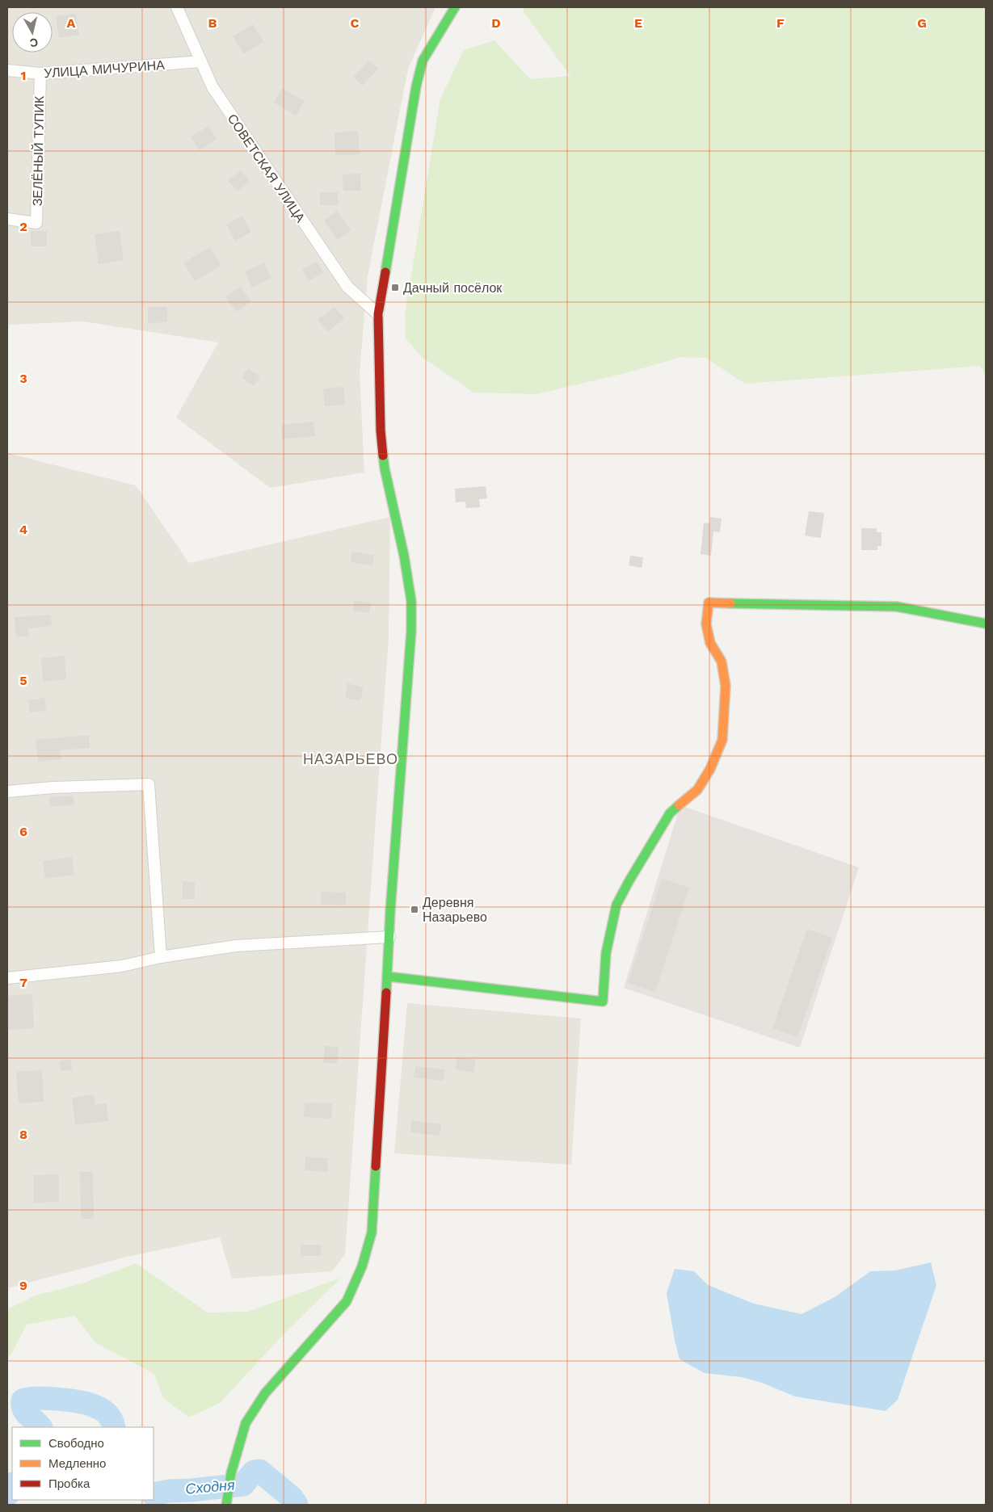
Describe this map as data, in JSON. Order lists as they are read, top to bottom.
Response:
{
  "streets": {
    "street": ["УЛИЦА МИЧУРИНА", "ЗЕЛЁНЫЙ ТУПИК", "СОВЕТСКАЯ УЛИЦА"]
  },
  "crossings": [
    ["УЛИЦА МИЧУРИНА", "ЗЕЛЁНЫЙ ТУПИК"],
    ["УЛИЦА МИЧУРИНА", "СОВЕТСКАЯ УЛИЦА"]
  ],
  "districts": ["НАЗАРЬЕВО"],
  "water": ["Сходня"],
  "places": {
    "transit": ["Дачный посёлок", "Деревня Назарьево"]
  },
  "legend": ["Свободно", "Медленно", "Пробка"],
  "north": "bottom",
  "grid": {
    "columns": [
      "A",
      "B",
      "C",
      "D",
      "E",
      "F",
      "G"
    ],
    "rows": [
      "1",
      "2",
      "3",
      "4",
      "5",
      "6",
      "7",
      "8",
      "9"
    ]
  }
}
